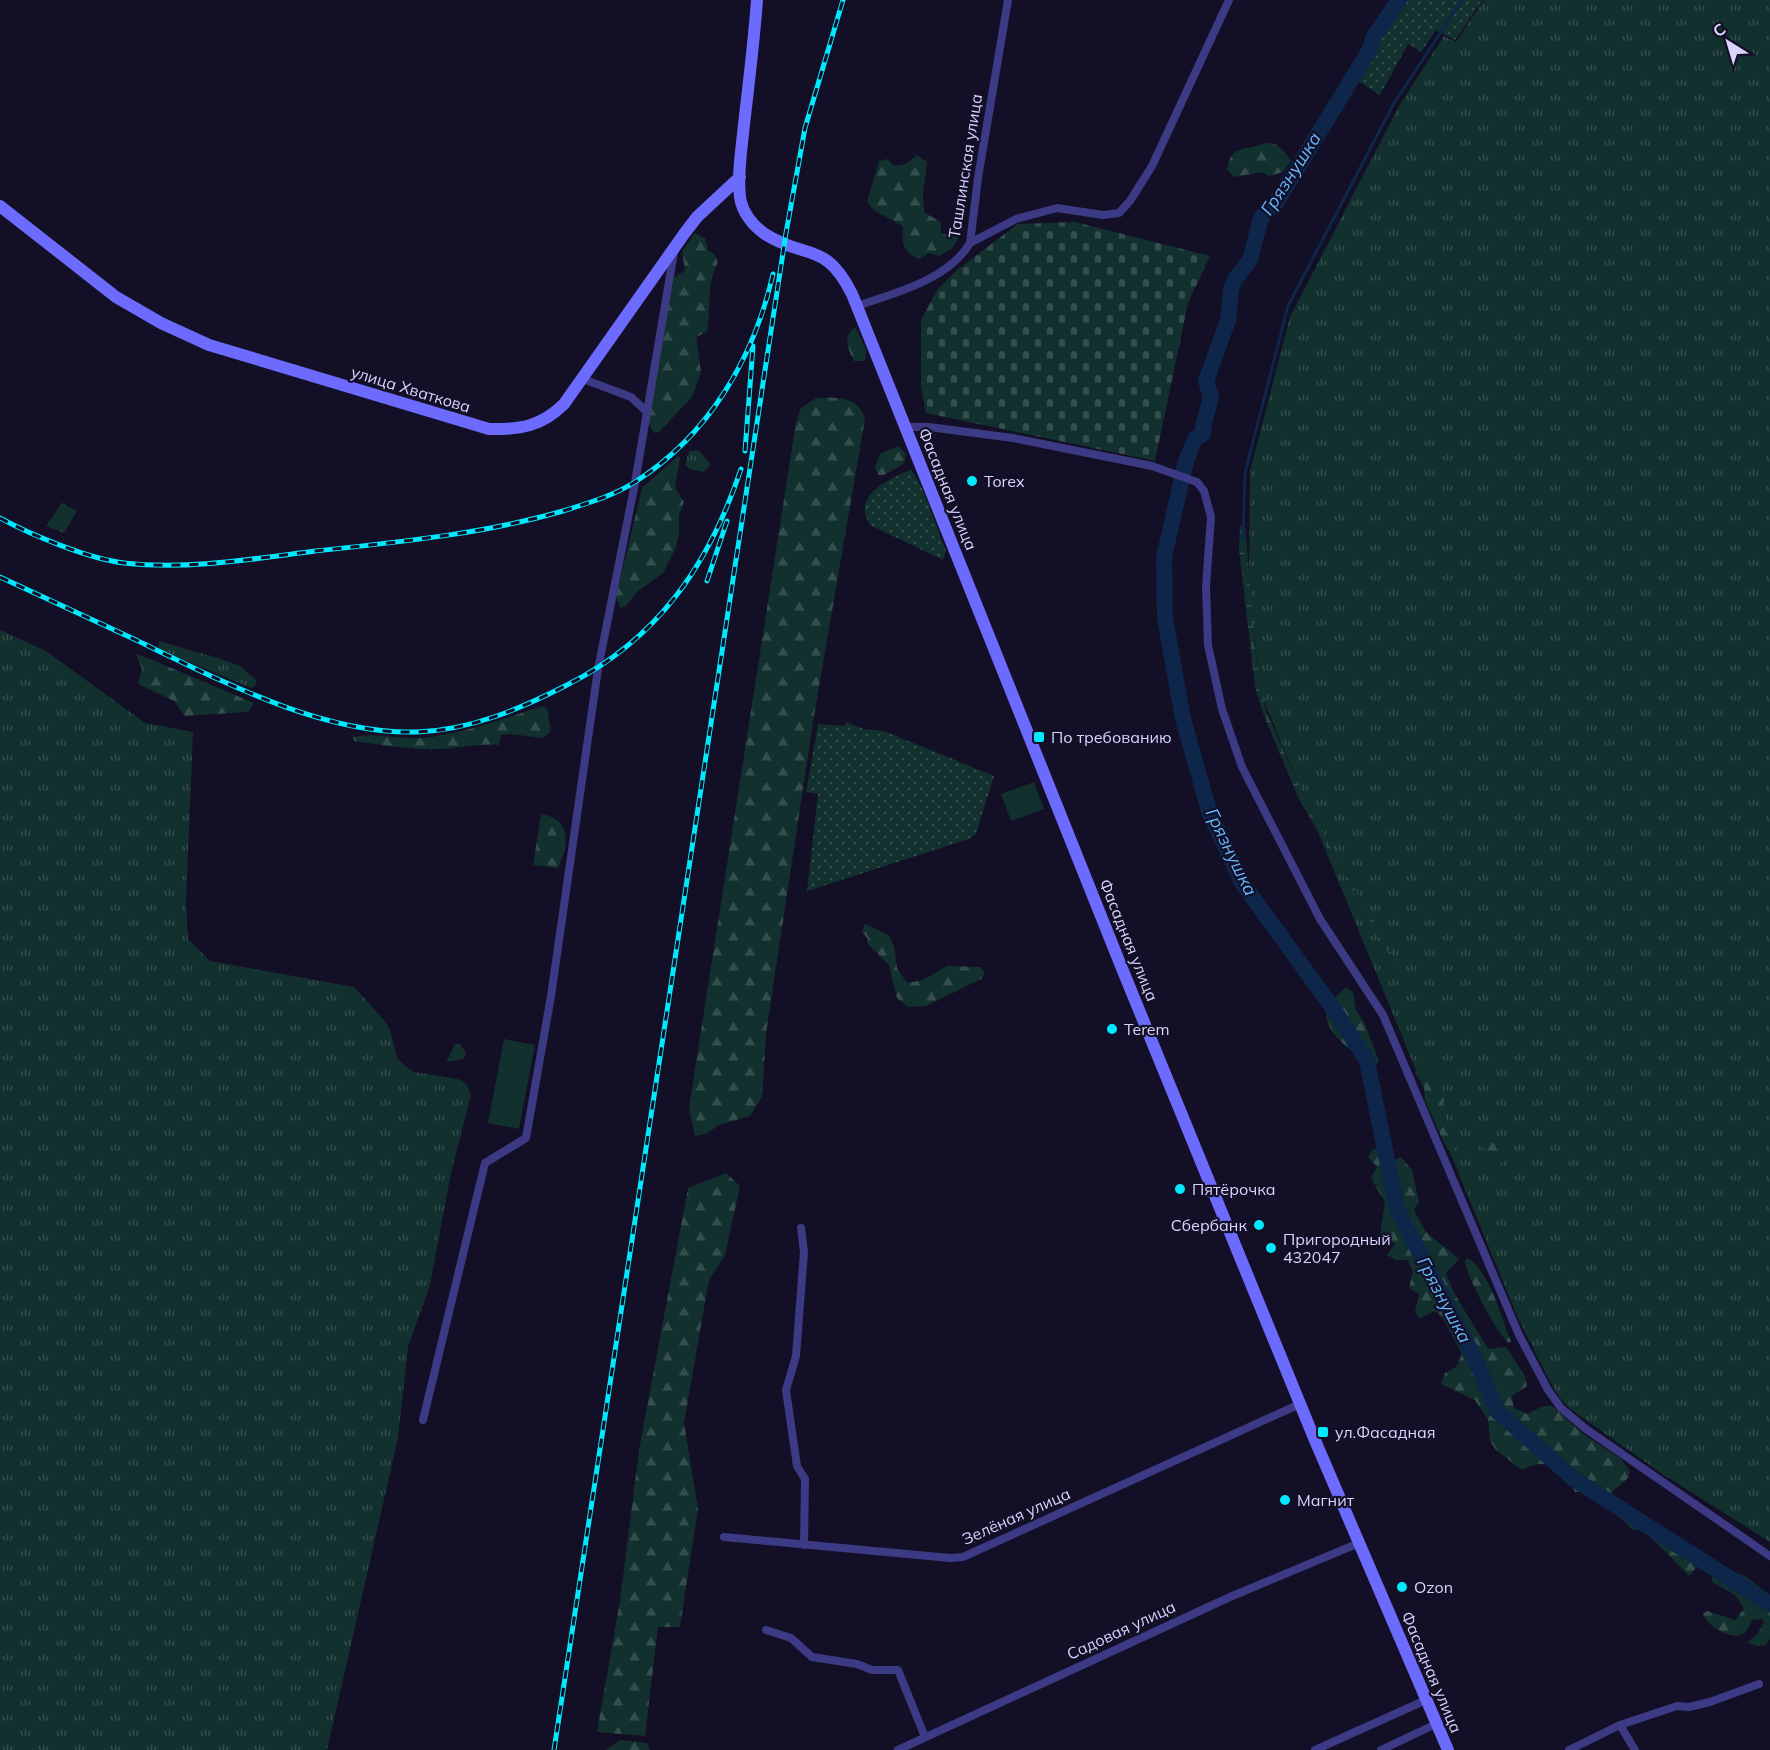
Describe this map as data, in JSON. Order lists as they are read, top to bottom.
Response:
{
  "streets": {
    "main road": ["улица Хваткова", "Фасадная улица"],
    "street": ["Ташлинская улица", "Зелёная улица", "Садовая улица"]
  },
  "crossings": [
    ["Ташлинская улица", "Фасадная улица"],
    ["улица Хваткова", "Фасадная улица"],
    ["Фасадная улица", "Зелёная улица"],
    ["Фасадная улица", "Садовая улица"]
  ],
  "water": ["Грязнушка"],
  "places": {
    "other": [
      "Torex",
      "Terem",
      "Пятёрочка",
      "Сбербанк",
      "Пригородный 432047",
      "Магнит",
      "Ozon"
    ],
    "transit": ["По требованию", "ул.Фасадная"]
  },
  "north": "top left"
}
